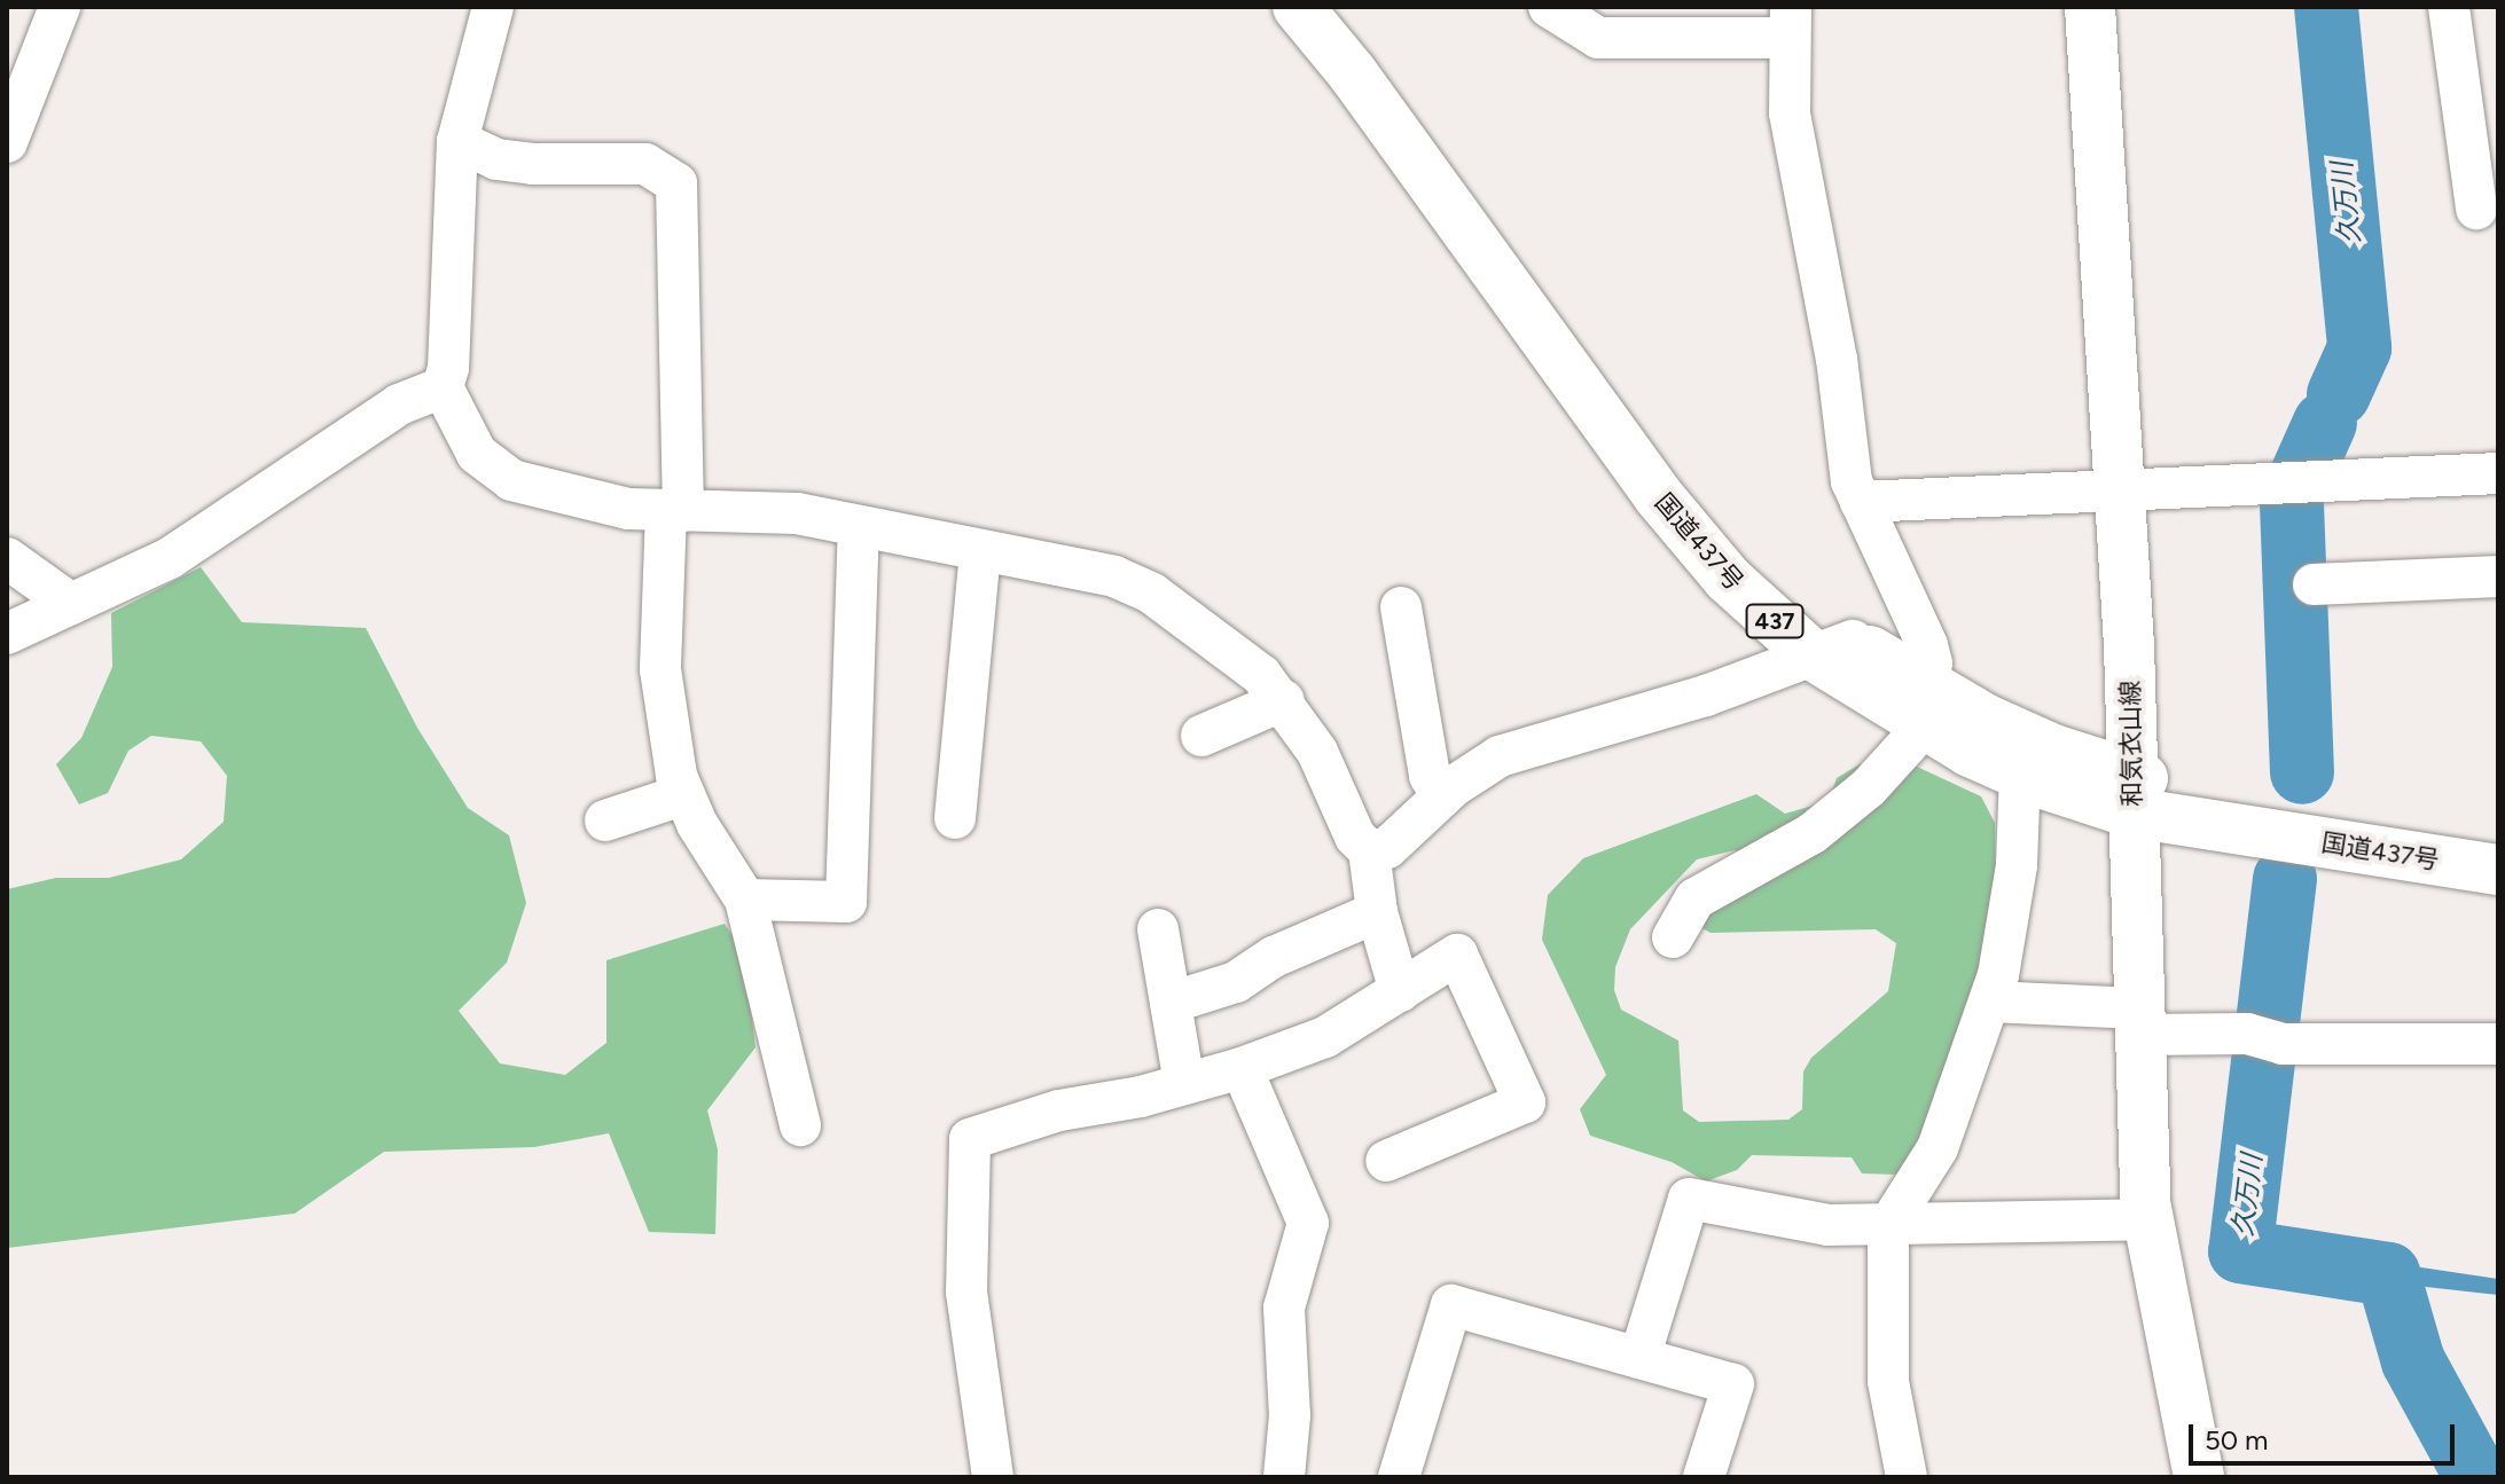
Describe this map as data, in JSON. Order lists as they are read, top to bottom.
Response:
{
  "streets": {
    "main road": ["国道437号", "437", "和気衣山線"]
  },
  "crossings": [
    ["国道437号", "和気衣山線"]
  ],
  "water": ["久万川"],
  "scale_bar": "50 m"
}
